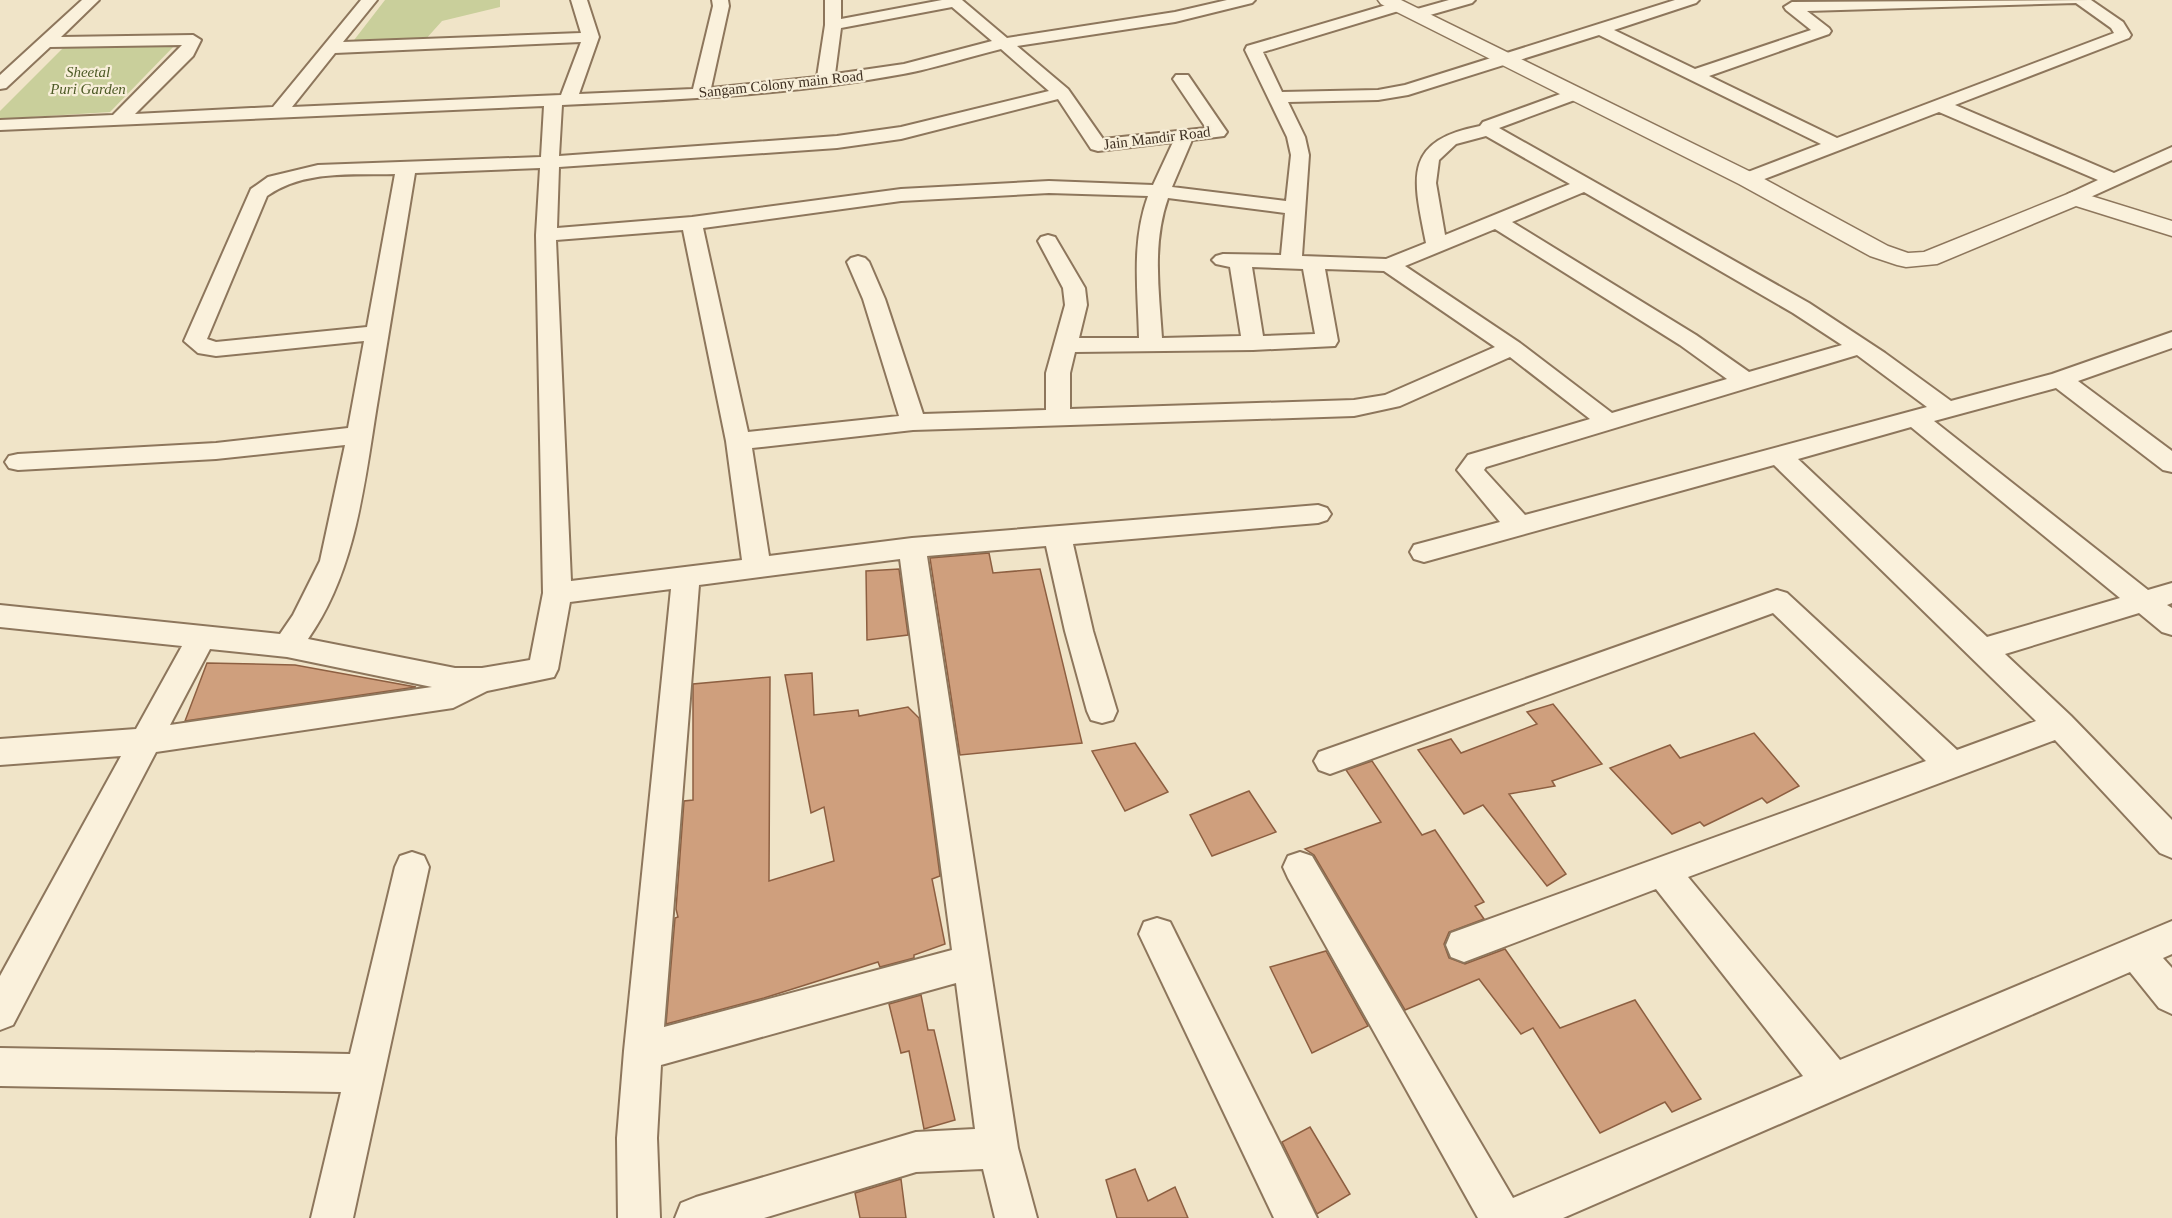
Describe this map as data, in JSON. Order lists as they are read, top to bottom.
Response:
{
  "streets": {
    "street": ["Sangam Colony main Road", "Jain Mandir Road"]
  },
  "crossings": [
    ["Sangam Colony main Road", "Jain Mandir Road"]
  ],
  "parks": ["Sheetal Puri Garden"]
}
